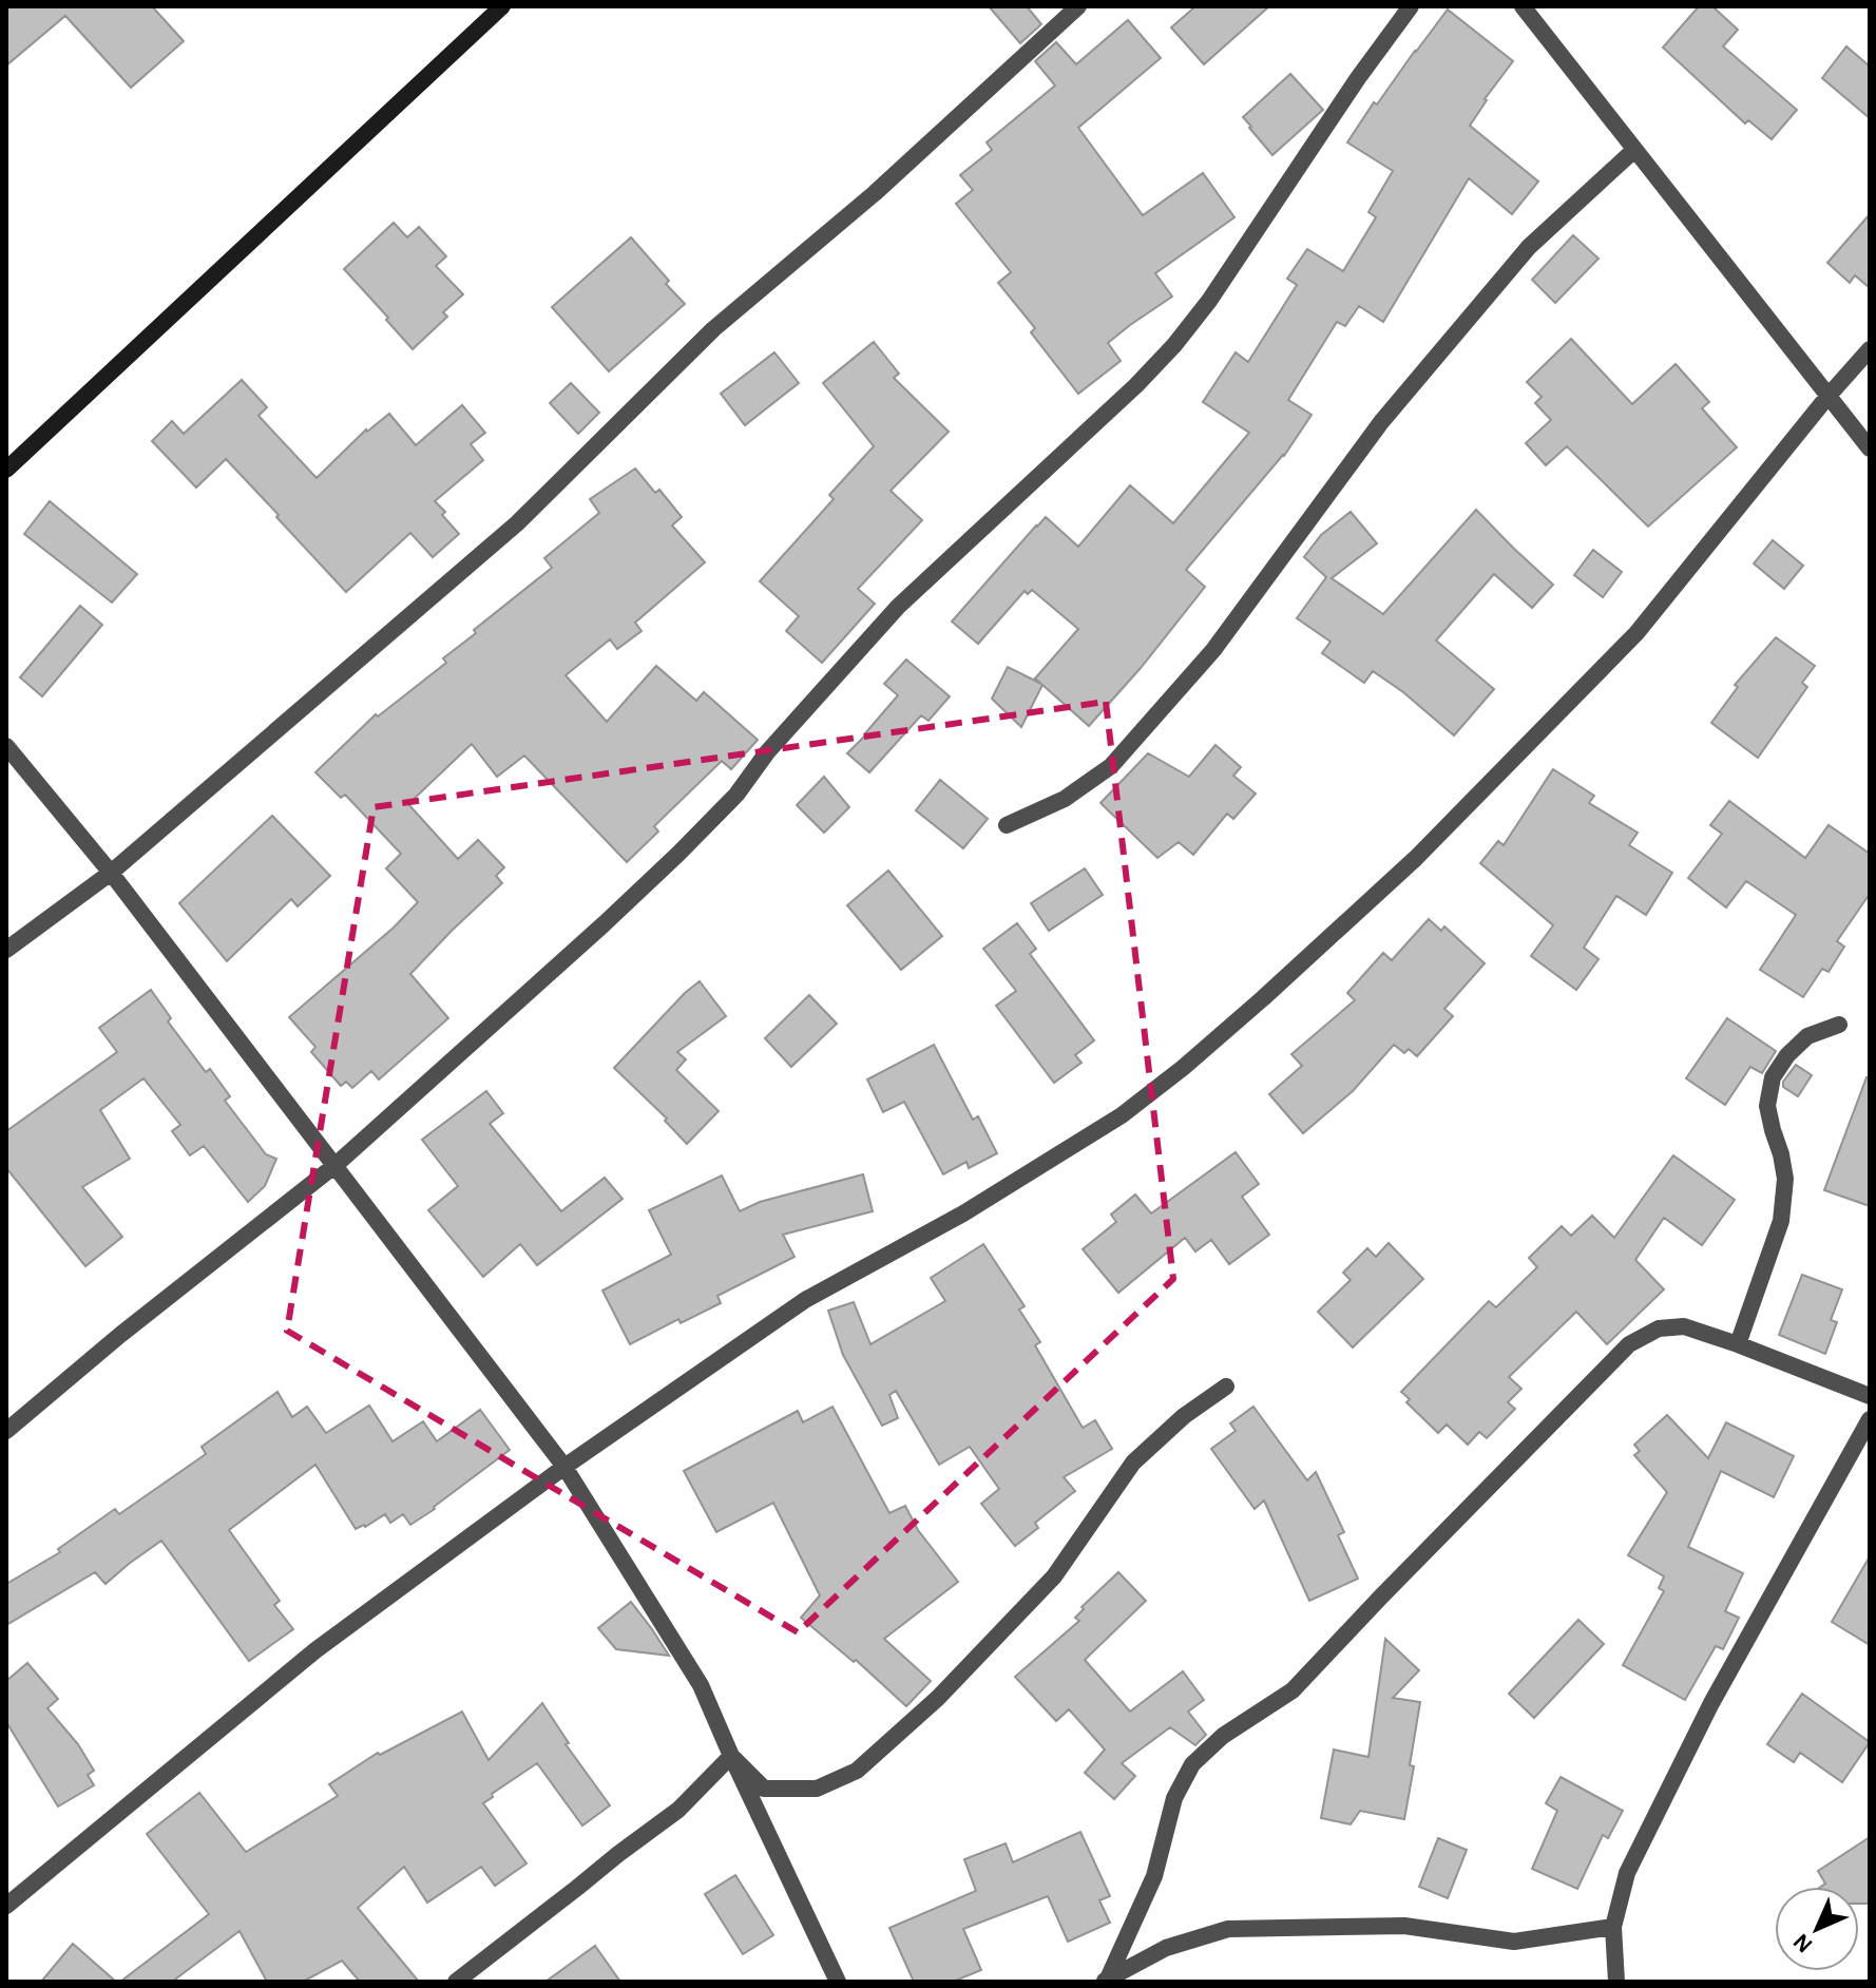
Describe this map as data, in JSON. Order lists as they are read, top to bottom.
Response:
{
  "north": "bottom left"
}
